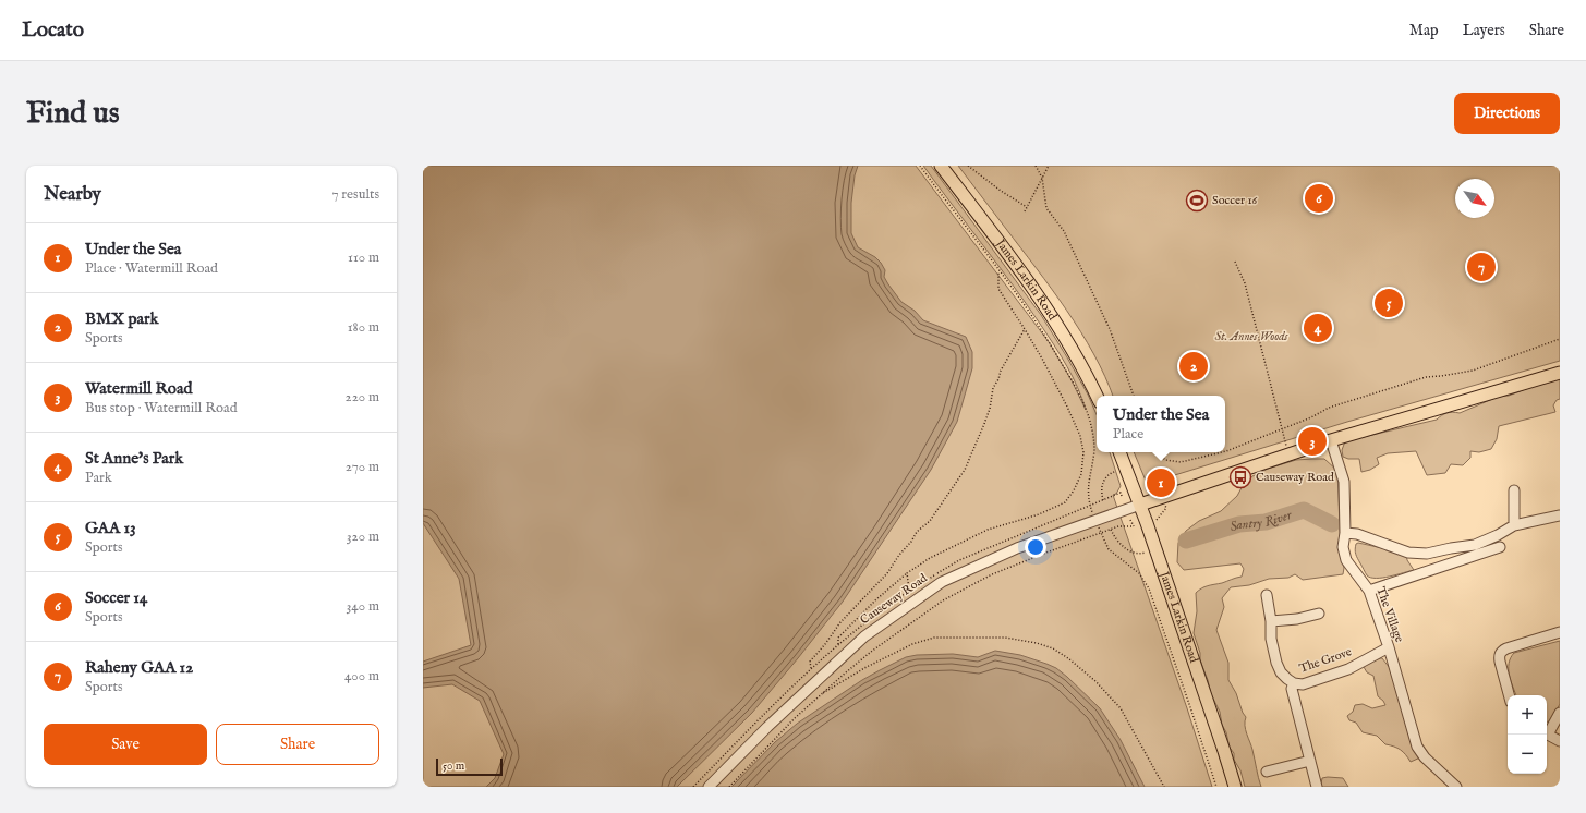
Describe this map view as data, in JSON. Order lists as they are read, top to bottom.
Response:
{
  "streets": {
    "main road": ["James Larkin Road"],
    "street": ["Causeway Road", "The Village", "The Grove"]
  },
  "crossings": [
    ["James Larkin Road", "Causeway Road"],
    ["The Village", "The Grove"]
  ],
  "water": ["Santry River"],
  "parks": ["St. Annes Woods"],
  "places": {
    "sports": ["Soccer 16"],
    "bus stop": ["Causeway Road"]
  },
  "scale_bar": "50 m",
  "north": "bottom right",
  "page": {
    "header": "Locato",
    "nav": ["Map", "Layers", "Share"],
    "buttons": [
      "Directions",
      ["Save", "Share"]
    ],
    "title": "Find us",
    "heading": ["Nearby", "7 results"],
    "pins": [
      "6",
      "7",
      "5",
      "4",
      "2",
      "3",
      "1"
    ],
    "list": [
      {
        "mark": "1",
        "name": "Under the Sea",
        "note": "Place · Watermill Road",
        "value": "110 m"
      },
      {
        "mark": "2",
        "name": "BMX park",
        "note": "Sports",
        "value": "180 m"
      },
      {
        "mark": "3",
        "name": "Watermill Road",
        "note": "Bus stop · Watermill Road",
        "value": "220 m"
      },
      {
        "mark": "4",
        "name": "St Anne's Park",
        "note": "Park",
        "value": "270 m"
      },
      {
        "mark": "5",
        "name": "GAA 13",
        "note": "Sports",
        "value": "320 m"
      },
      {
        "mark": "6",
        "name": "Soccer 14",
        "note": "Sports",
        "value": "340 m"
      },
      {
        "mark": "7",
        "name": "Raheny GAA 12",
        "note": "Sports",
        "value": "400 m"
      }
    ],
    "popup": ["Under the Sea", "Place"],
    "map_buttons": ["+", "−"],
    "scale": "50 m"
  }
}
